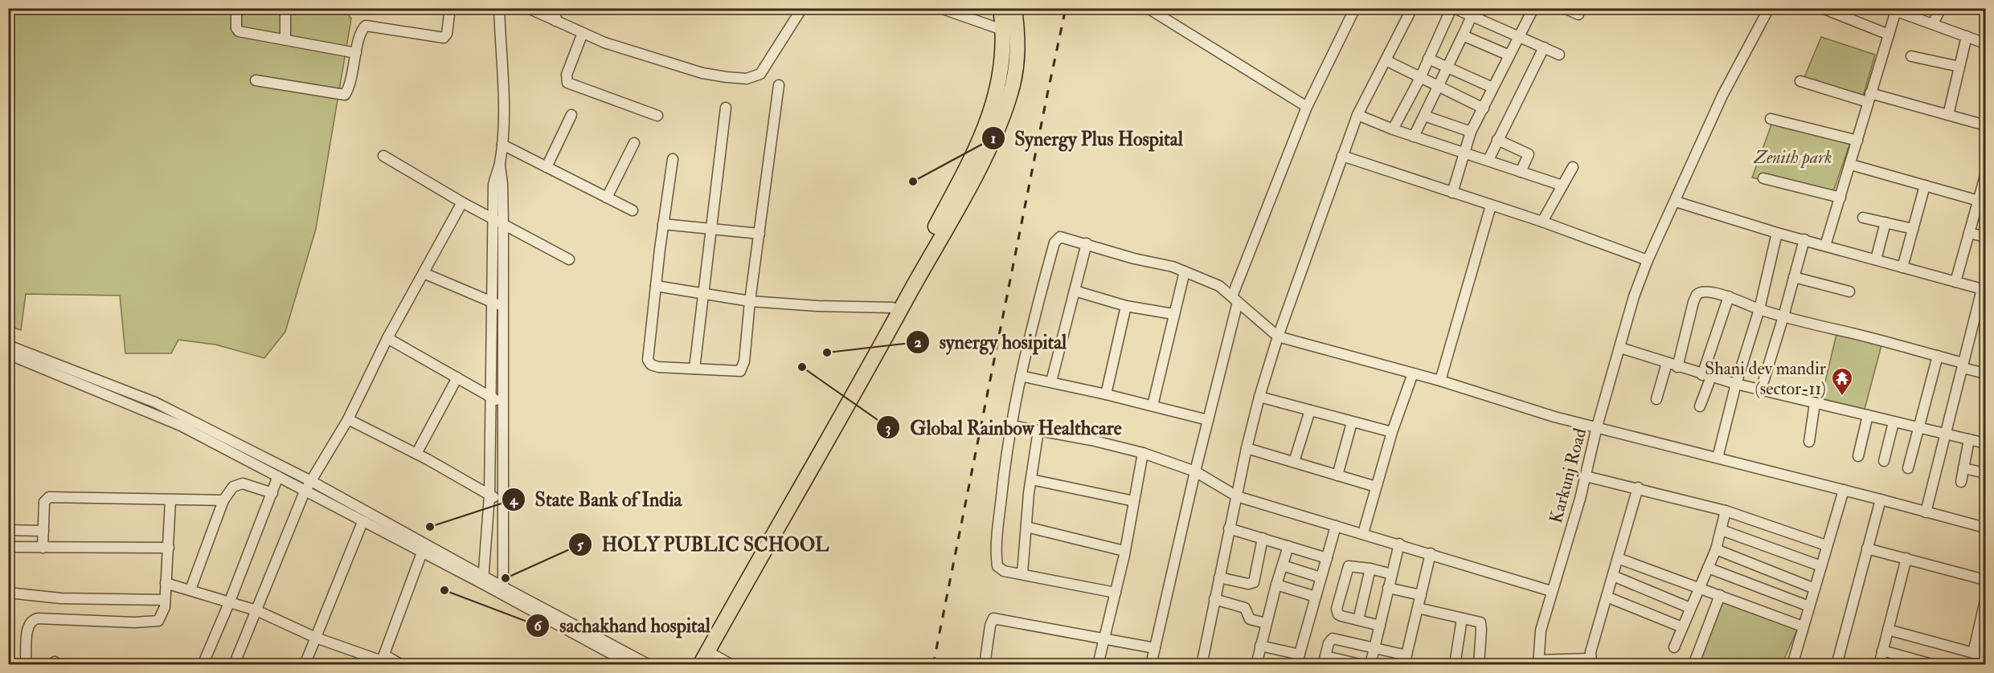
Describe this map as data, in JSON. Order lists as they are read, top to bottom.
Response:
{
  "streets": {
    "street": ["Karkunj Road"]
  },
  "parks": ["Zenith park"],
  "places": {
    "other": [
      "Synergy Plus Hospital",
      "synergy hosipital",
      "Global Rainbow Healthcare",
      "State Bank of India",
      "HOLY PUBLIC SCHOOL",
      "sachakhand hospital"
    ],
    "temple": ["Shani dev mandir (sector-11)"]
  }
}
